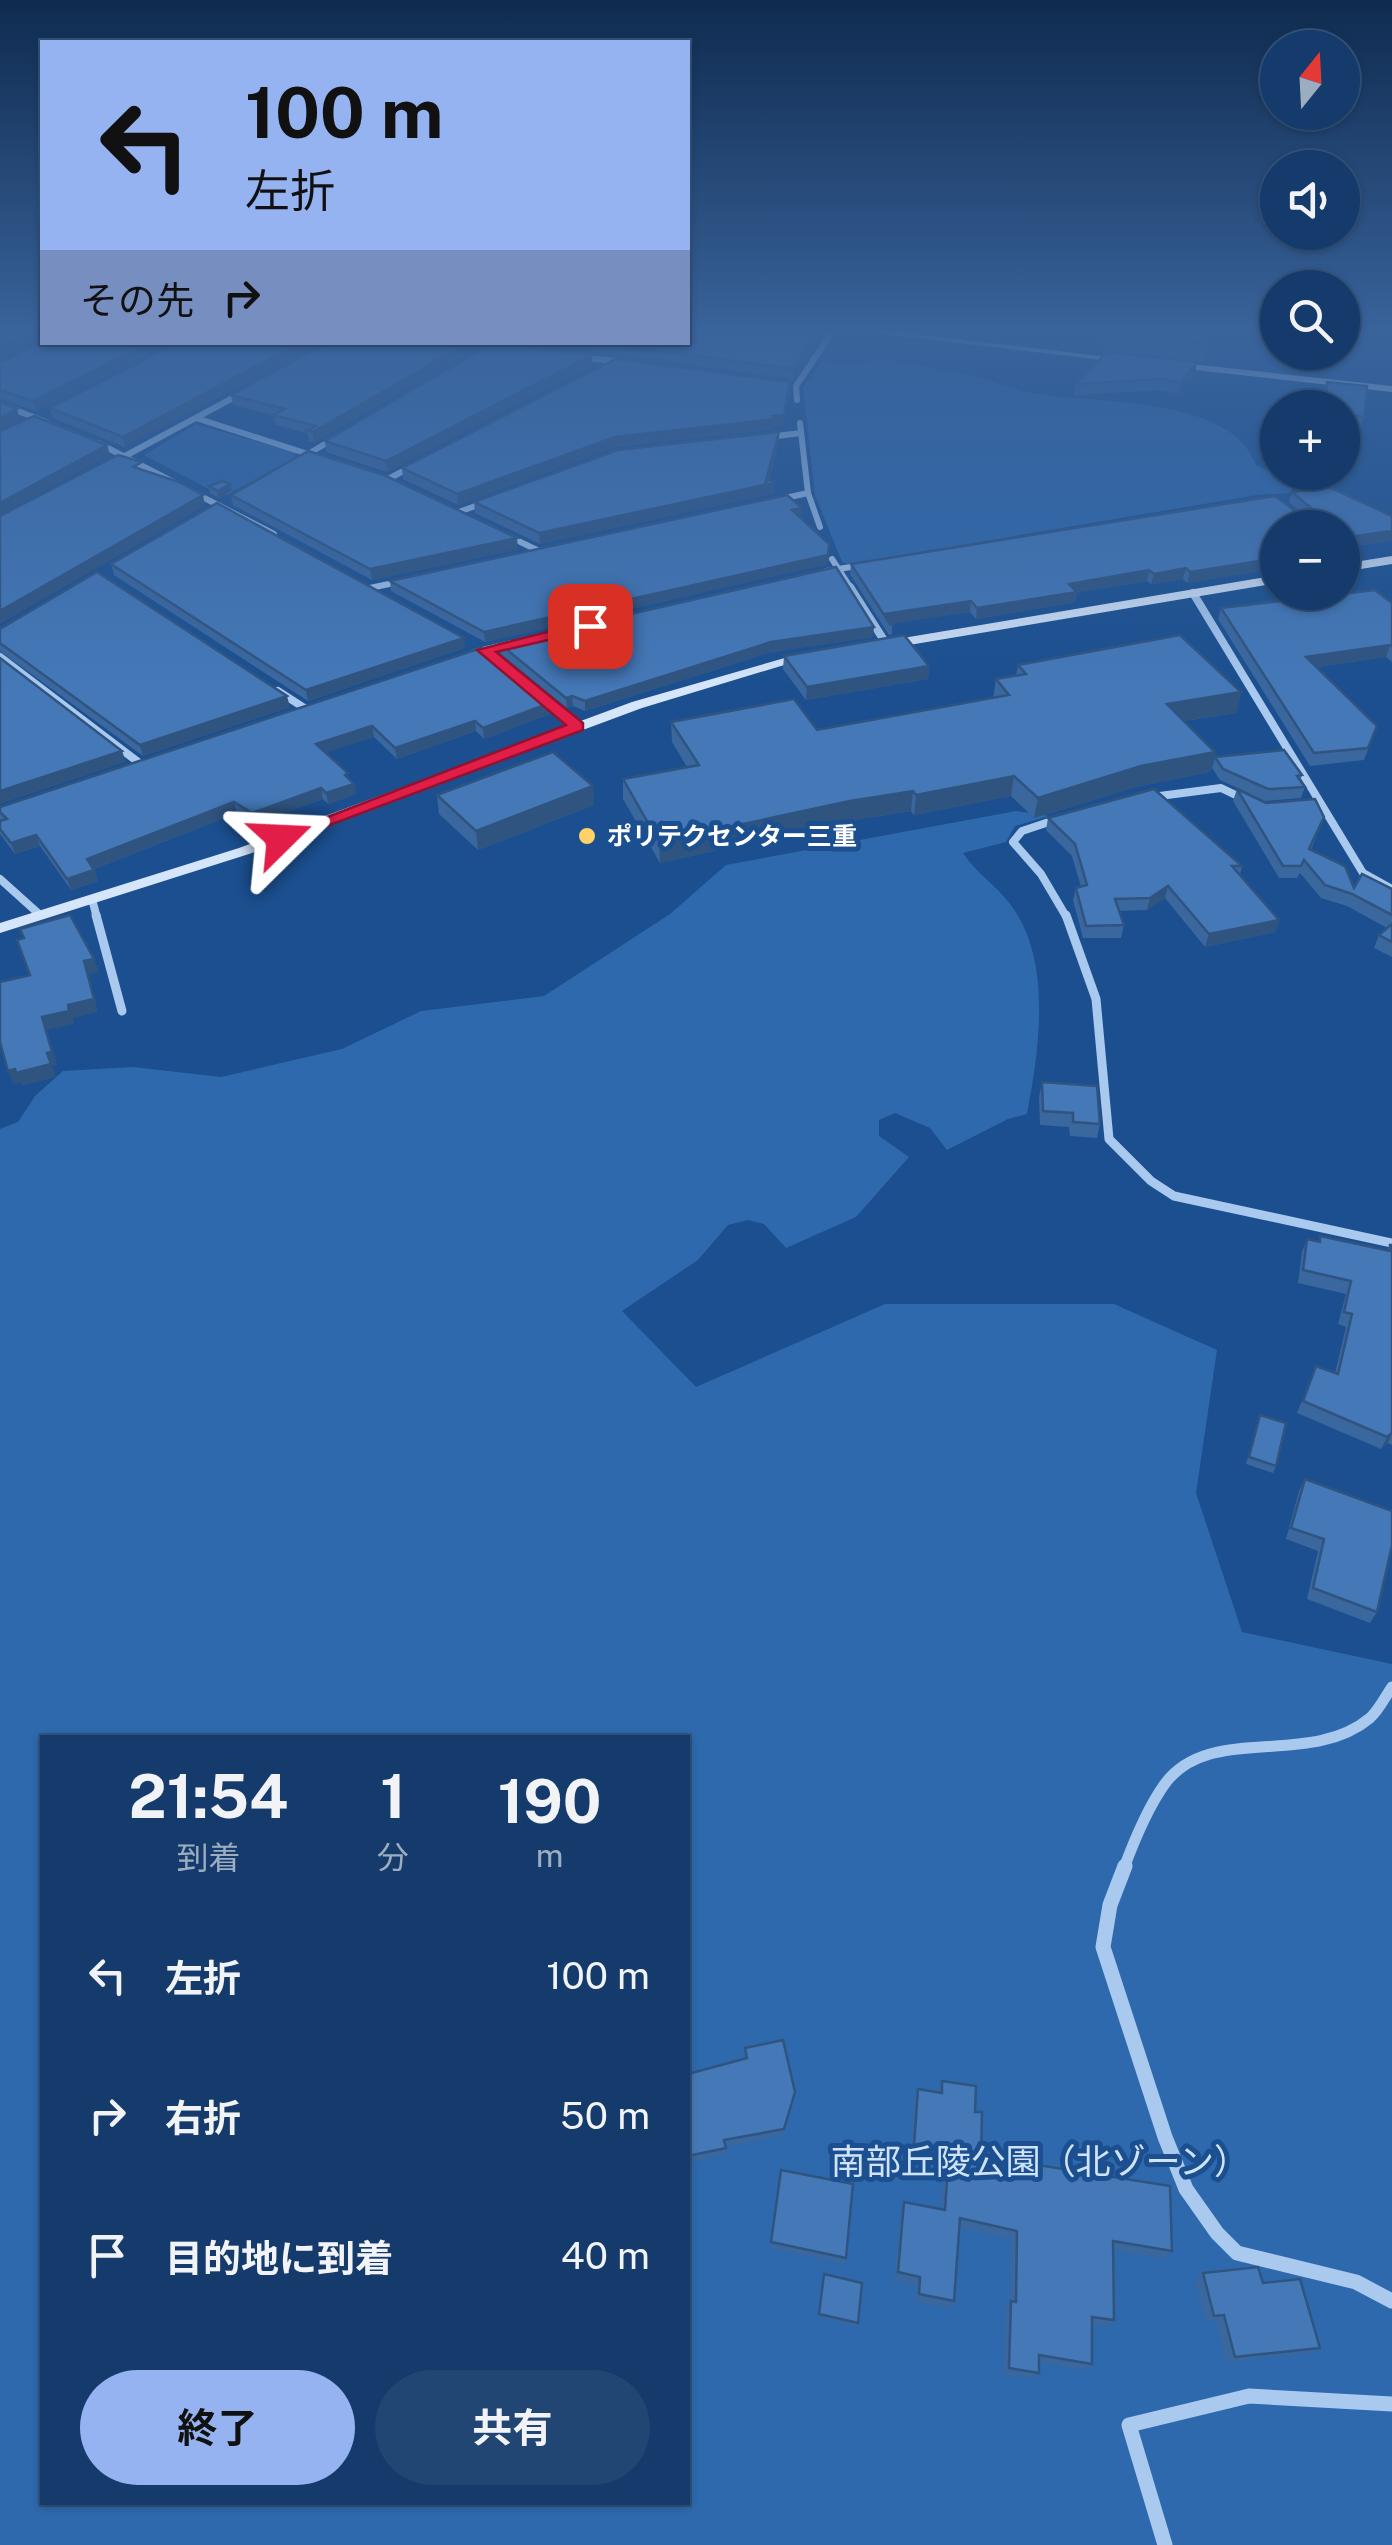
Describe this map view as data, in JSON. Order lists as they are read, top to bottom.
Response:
{
  "parks": ["南部丘陵公園（北ゾーン）"],
  "places": ["ポリテクセンター三重"],
  "north": "top",
  "page": {
    "map_buttons": ["+", "−"],
    "turn": ["100 m", "左折"],
    "then": "その先",
    "eta": [
      "21:54",
      "到着",
      "1",
      "分",
      "190",
      "m"
    ],
    "list": [
      {
        "name": "左折",
        "value": "100 m"
      },
      {
        "name": "右折",
        "value": "50 m"
      },
      {
        "name": "目的地に到着",
        "value": "40 m"
      }
    ],
    "buttons": ["終了", "共有"]
  }
}
